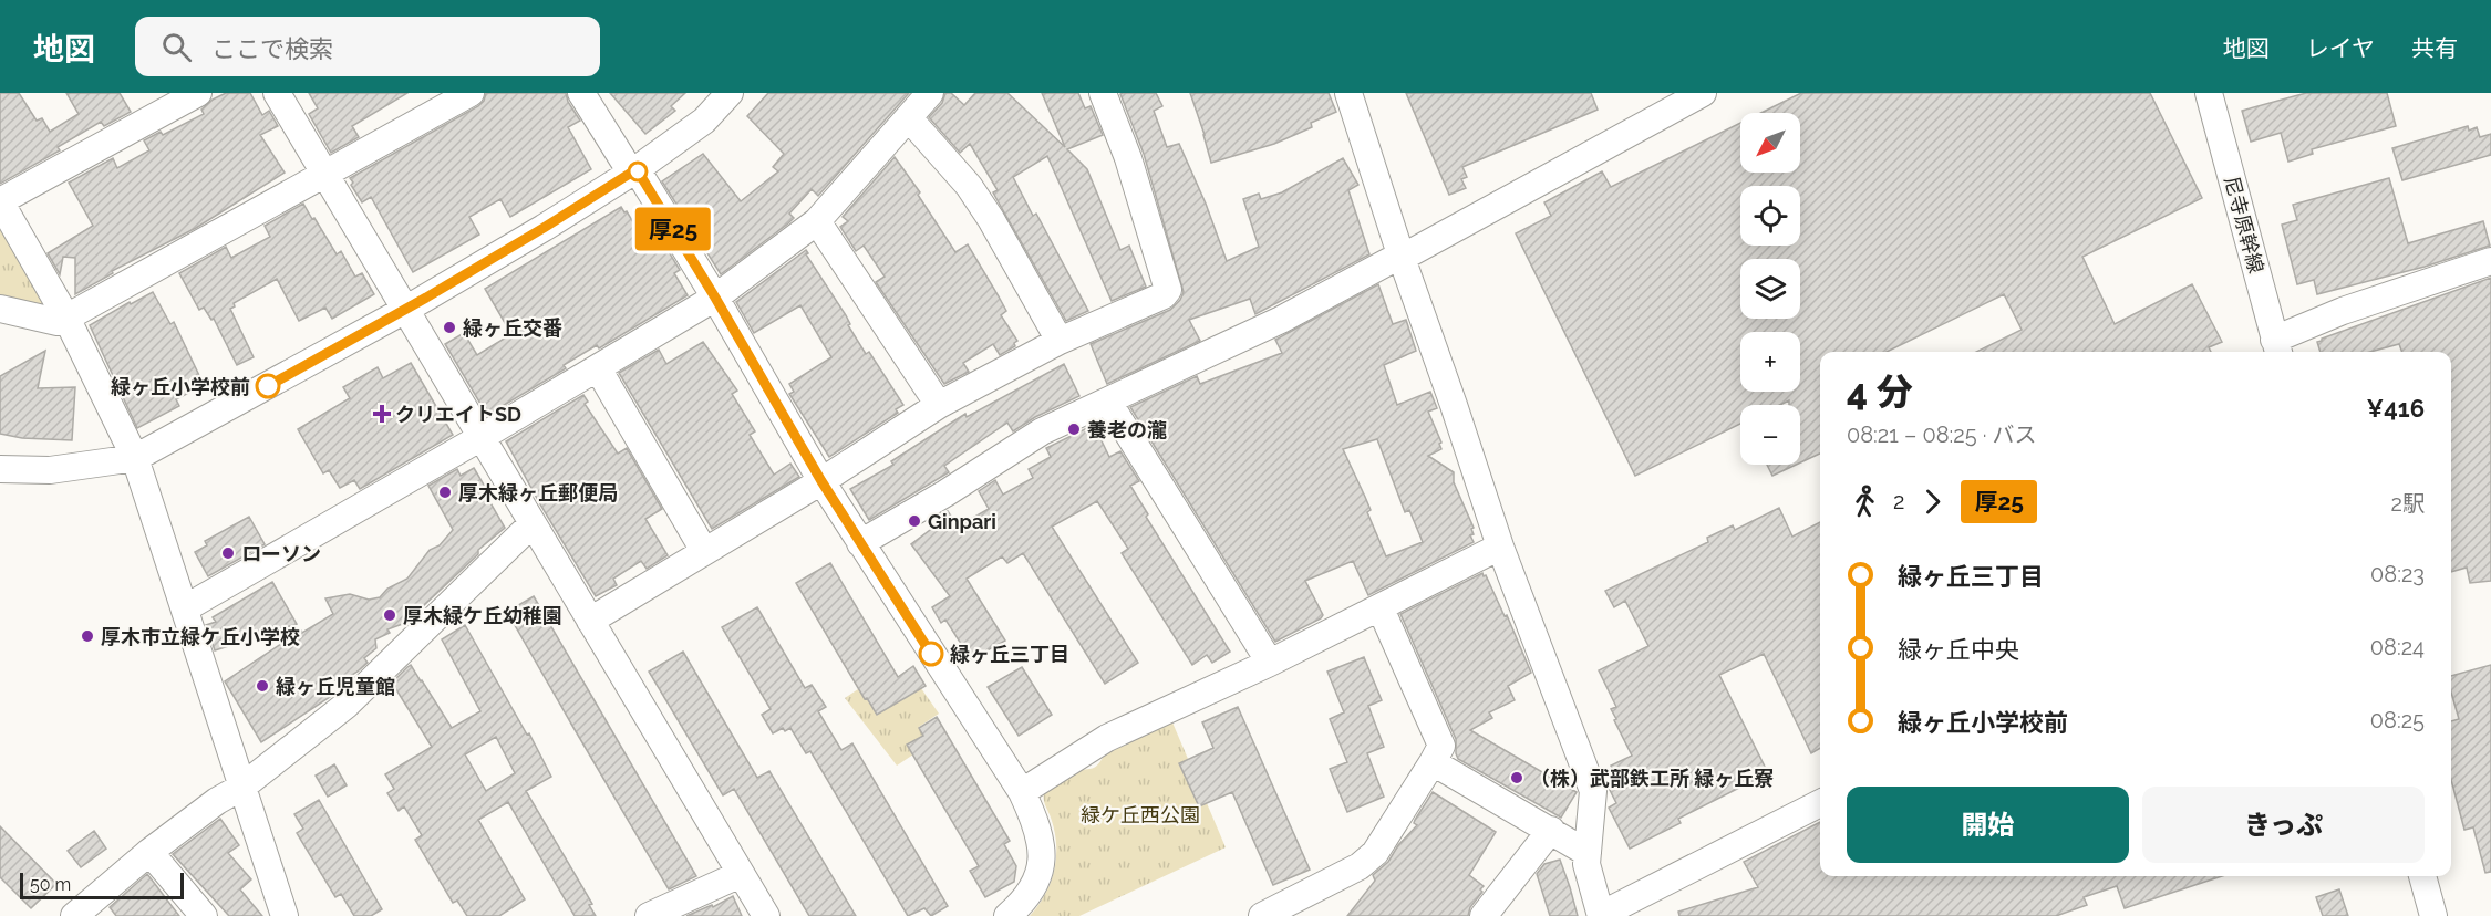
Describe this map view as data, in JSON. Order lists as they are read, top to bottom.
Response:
{
  "streets": {
    "street": ["尼寺原幹線"]
  },
  "parks": ["緑ケ丘西公園"],
  "places": {
    "other": [
      "緑ヶ丘交番",
      "緑ヶ丘小学校前",
      "養老の瀧",
      "厚木緑ヶ丘郵便局",
      "Ginpari",
      "ローソン",
      "厚木緑ケ丘幼稚園",
      "厚木市立緑ケ丘小学校",
      "緑ヶ丘三丁目",
      "緑ヶ丘児童館",
      "（株）武部鉄工所 緑ヶ丘寮"
    ],
    "health": ["クリエイトSD"]
  },
  "lines": ["bus line 厚25"],
  "scale_bar": "50 m",
  "north": "bottom left",
  "page": {
    "header": "地図",
    "search": "ここで検索",
    "nav": ["地図", "レイヤ", "共有"],
    "on_map": "厚25",
    "map_buttons": ["+", "−"],
    "heading": ["4 分", "08:21 – 08:25 · バス", "¥416"],
    "legs": ["2", "厚25", "2駅"],
    "list": [
      {
        "name": "緑ヶ丘三丁目",
        "value": "08:23"
      },
      {
        "name": "緑ヶ丘中央",
        "value": "08:24"
      },
      {
        "name": "緑ヶ丘小学校前",
        "value": "08:25"
      }
    ],
    "buttons": ["開始", "きっぷ"],
    "scale": "50 m"
  }
}
